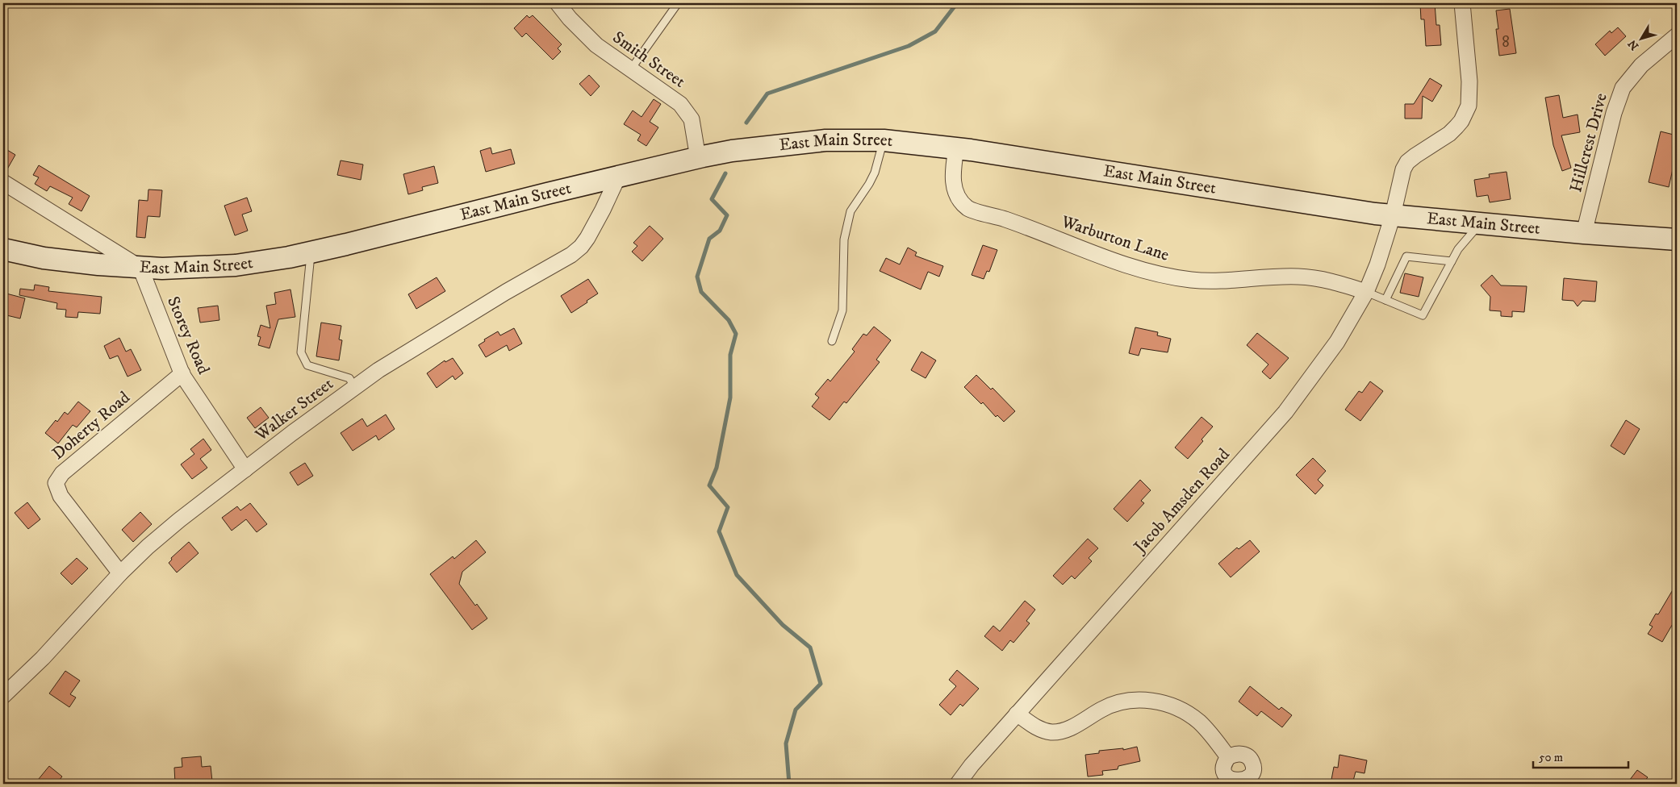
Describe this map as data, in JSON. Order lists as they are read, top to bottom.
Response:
{
  "streets": {
    "main road": ["East Main Street"],
    "street": [
      "Smith Street",
      "Hillcrest Drive",
      "Warburton Lane",
      "Storey Road",
      "Walker Street",
      "Doherty Road",
      "Jacob Amsden Road"
    ]
  },
  "crossings": [
    ["Smith Street", "East Main Street"],
    ["Hillcrest Drive", "East Main Street"],
    ["East Main Street", "Warburton Lane"],
    ["East Main Street", "Storey Road"],
    ["East Main Street", "Walker Street"],
    ["East Main Street", "Jacob Amsden Road"],
    ["Warburton Lane", "Jacob Amsden Road"],
    ["Storey Road", "Walker Street"],
    ["Storey Road", "Doherty Road"],
    ["Walker Street", "Doherty Road"]
  ],
  "house_numbers": ["8"],
  "scale_bar": "50 m",
  "north": "bottom left"
}
